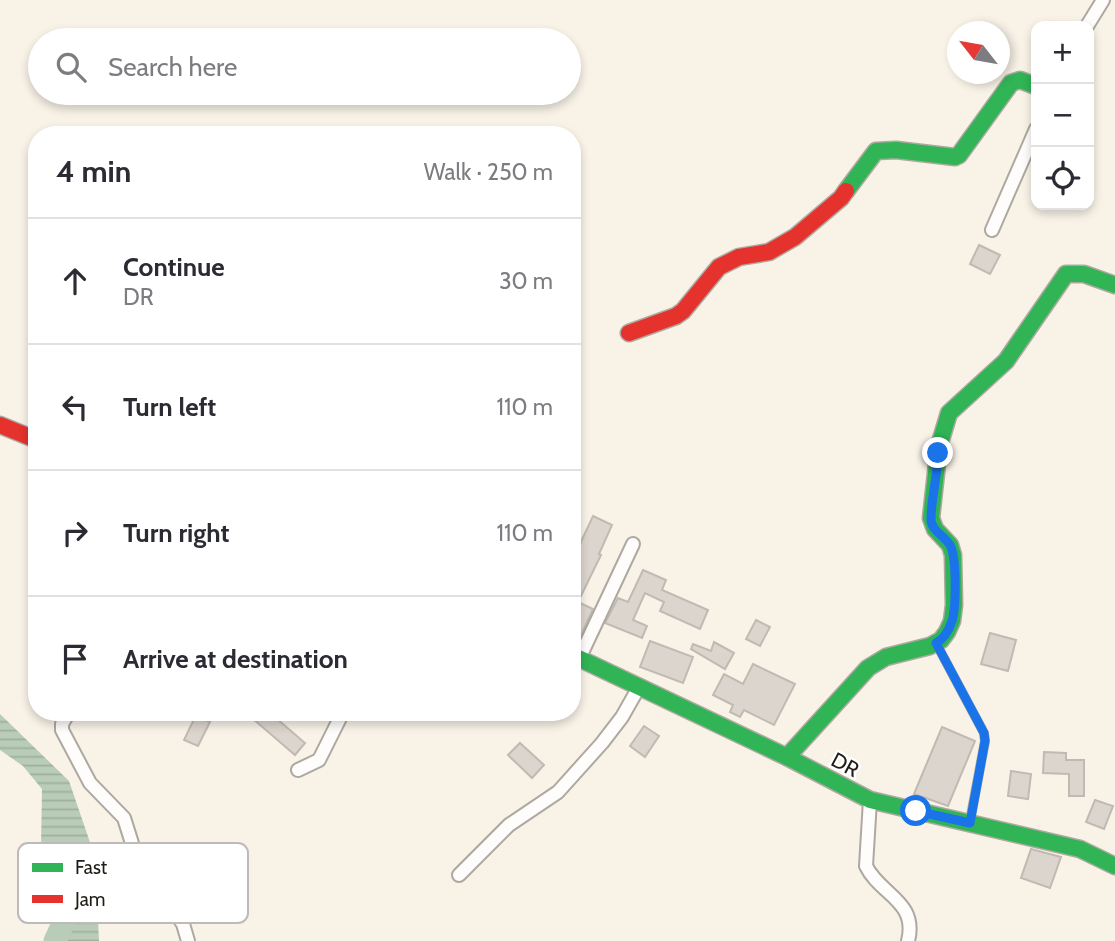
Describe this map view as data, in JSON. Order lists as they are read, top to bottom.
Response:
{
  "streets": {
    "street": ["DR"]
  },
  "legend": ["Fast", "Jam"],
  "north": "top left",
  "page": {
    "map_buttons": ["+", "−"],
    "search": "Search here",
    "heading": ["4 min", "Walk · 250 m"],
    "list": [
      ["Continue", "DR", "30 m"],
      ["Turn left", "110 m"],
      ["Turn right", "110 m"],
      "Arrive at destination"
    ]
  }
}
